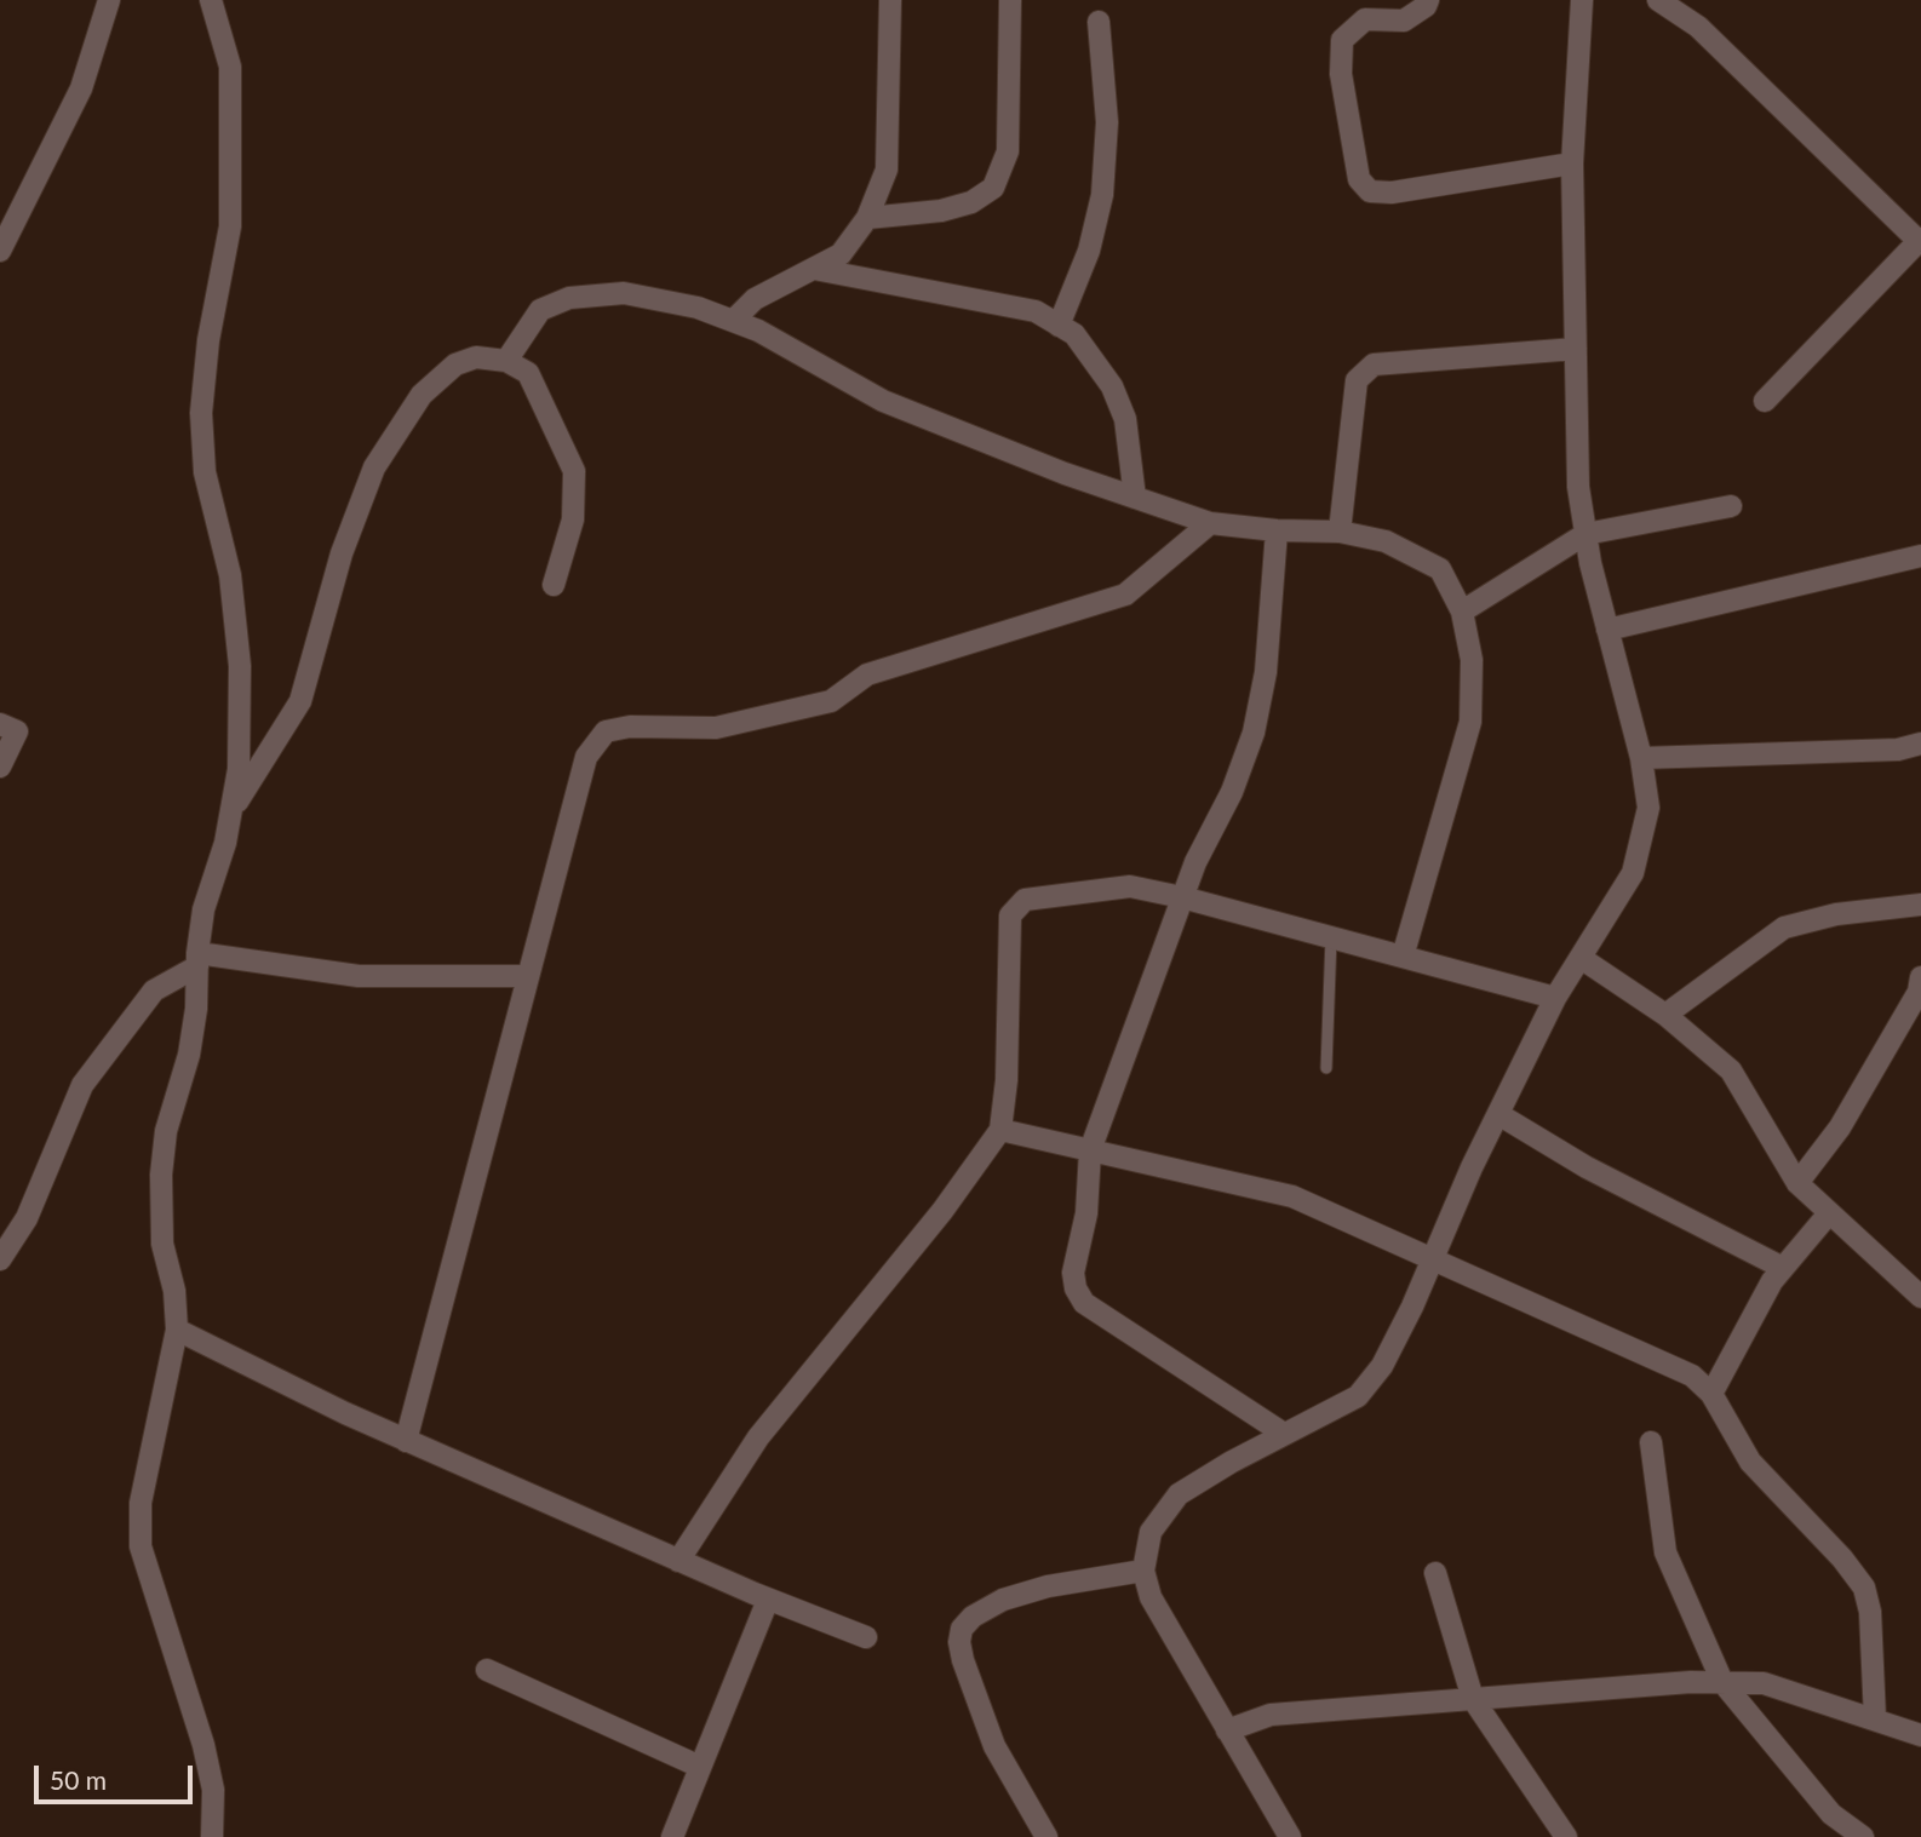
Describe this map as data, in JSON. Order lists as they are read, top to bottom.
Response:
{
  "scale_bar": "50 m"
}
